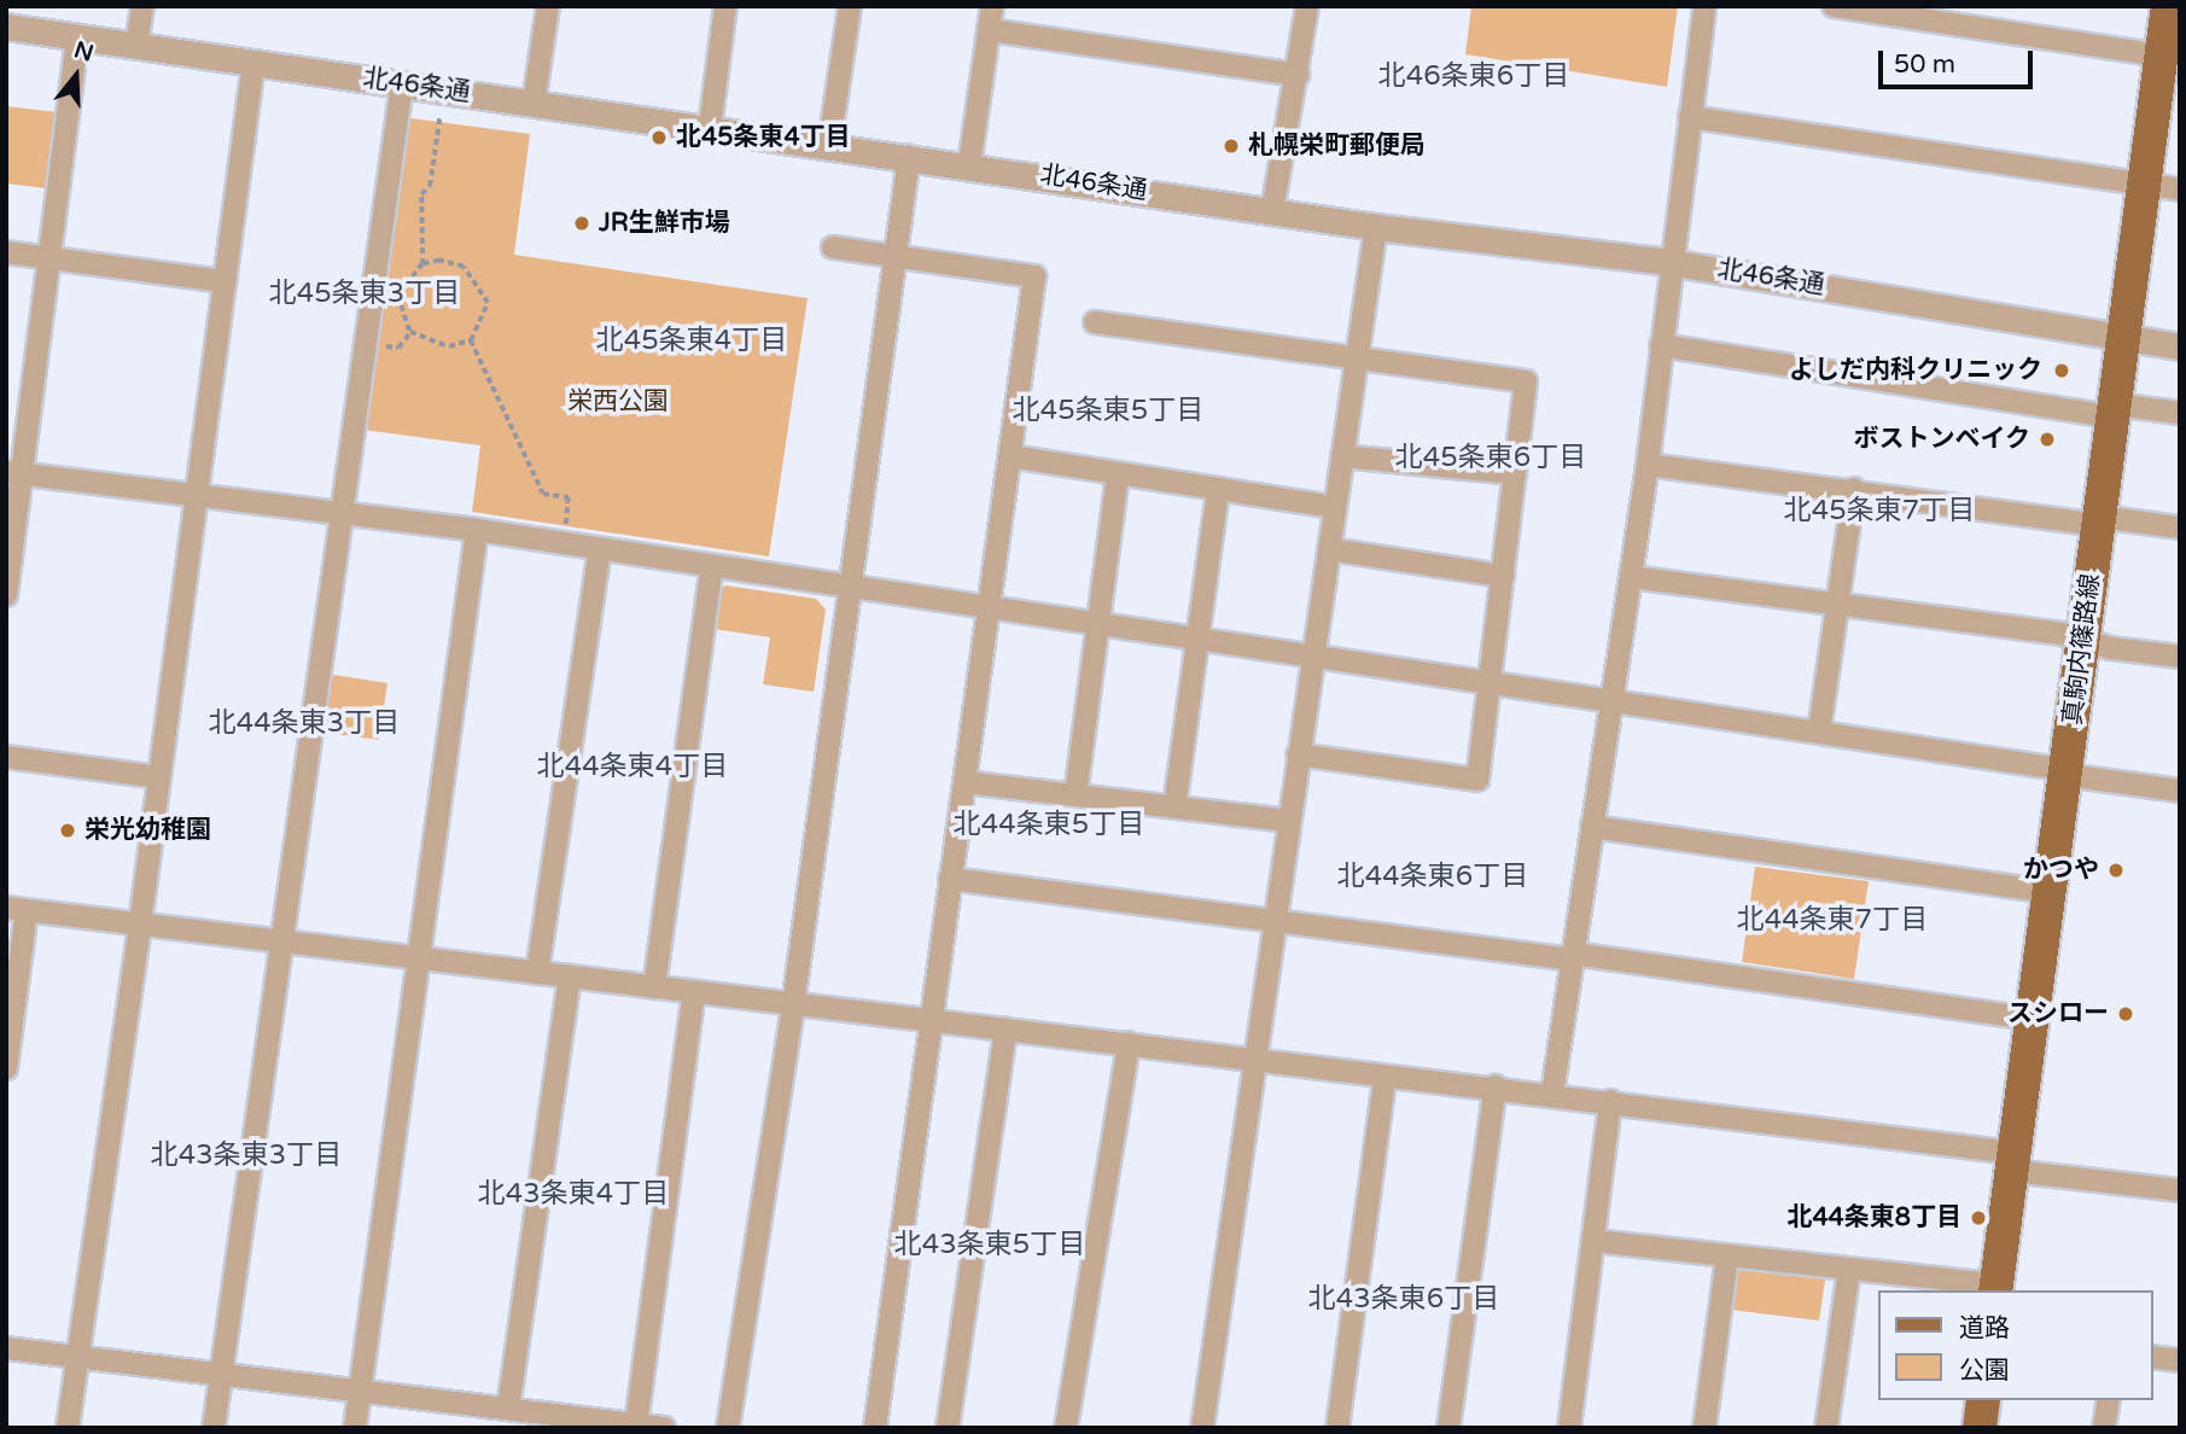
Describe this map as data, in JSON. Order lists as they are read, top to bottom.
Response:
{
  "streets": {
    "main road": ["真駒内篠路線"],
    "street": ["北46条通"]
  },
  "crossings": [
    ["北46条通", "真駒内篠路線"]
  ],
  "districts": [
    "北46条東6丁目",
    "北45条東3丁目",
    "北45条東4丁目",
    "北45条東5丁目",
    "北45条東6丁目",
    "北45条東7丁目",
    "北44条東3丁目",
    "北44条東4丁目",
    "北44条東5丁目",
    "北44条東6丁目",
    "北44条東7丁目",
    "北43条東3丁目",
    "北43条東4丁目",
    "北43条東5丁目",
    "北43条東6丁目"
  ],
  "parks": ["栄西公園"],
  "places": [
    "北45条東4丁目",
    "札幌栄町郵便局",
    "JR生鮮市場",
    "よしだ内科クリニック",
    "ボストンベイク",
    "栄光幼稚園",
    "かつや",
    "スシロー",
    "北44条東8丁目"
  ],
  "legend": ["道路", "公園"],
  "scale_bar": "50 m",
  "north": "top"
}
